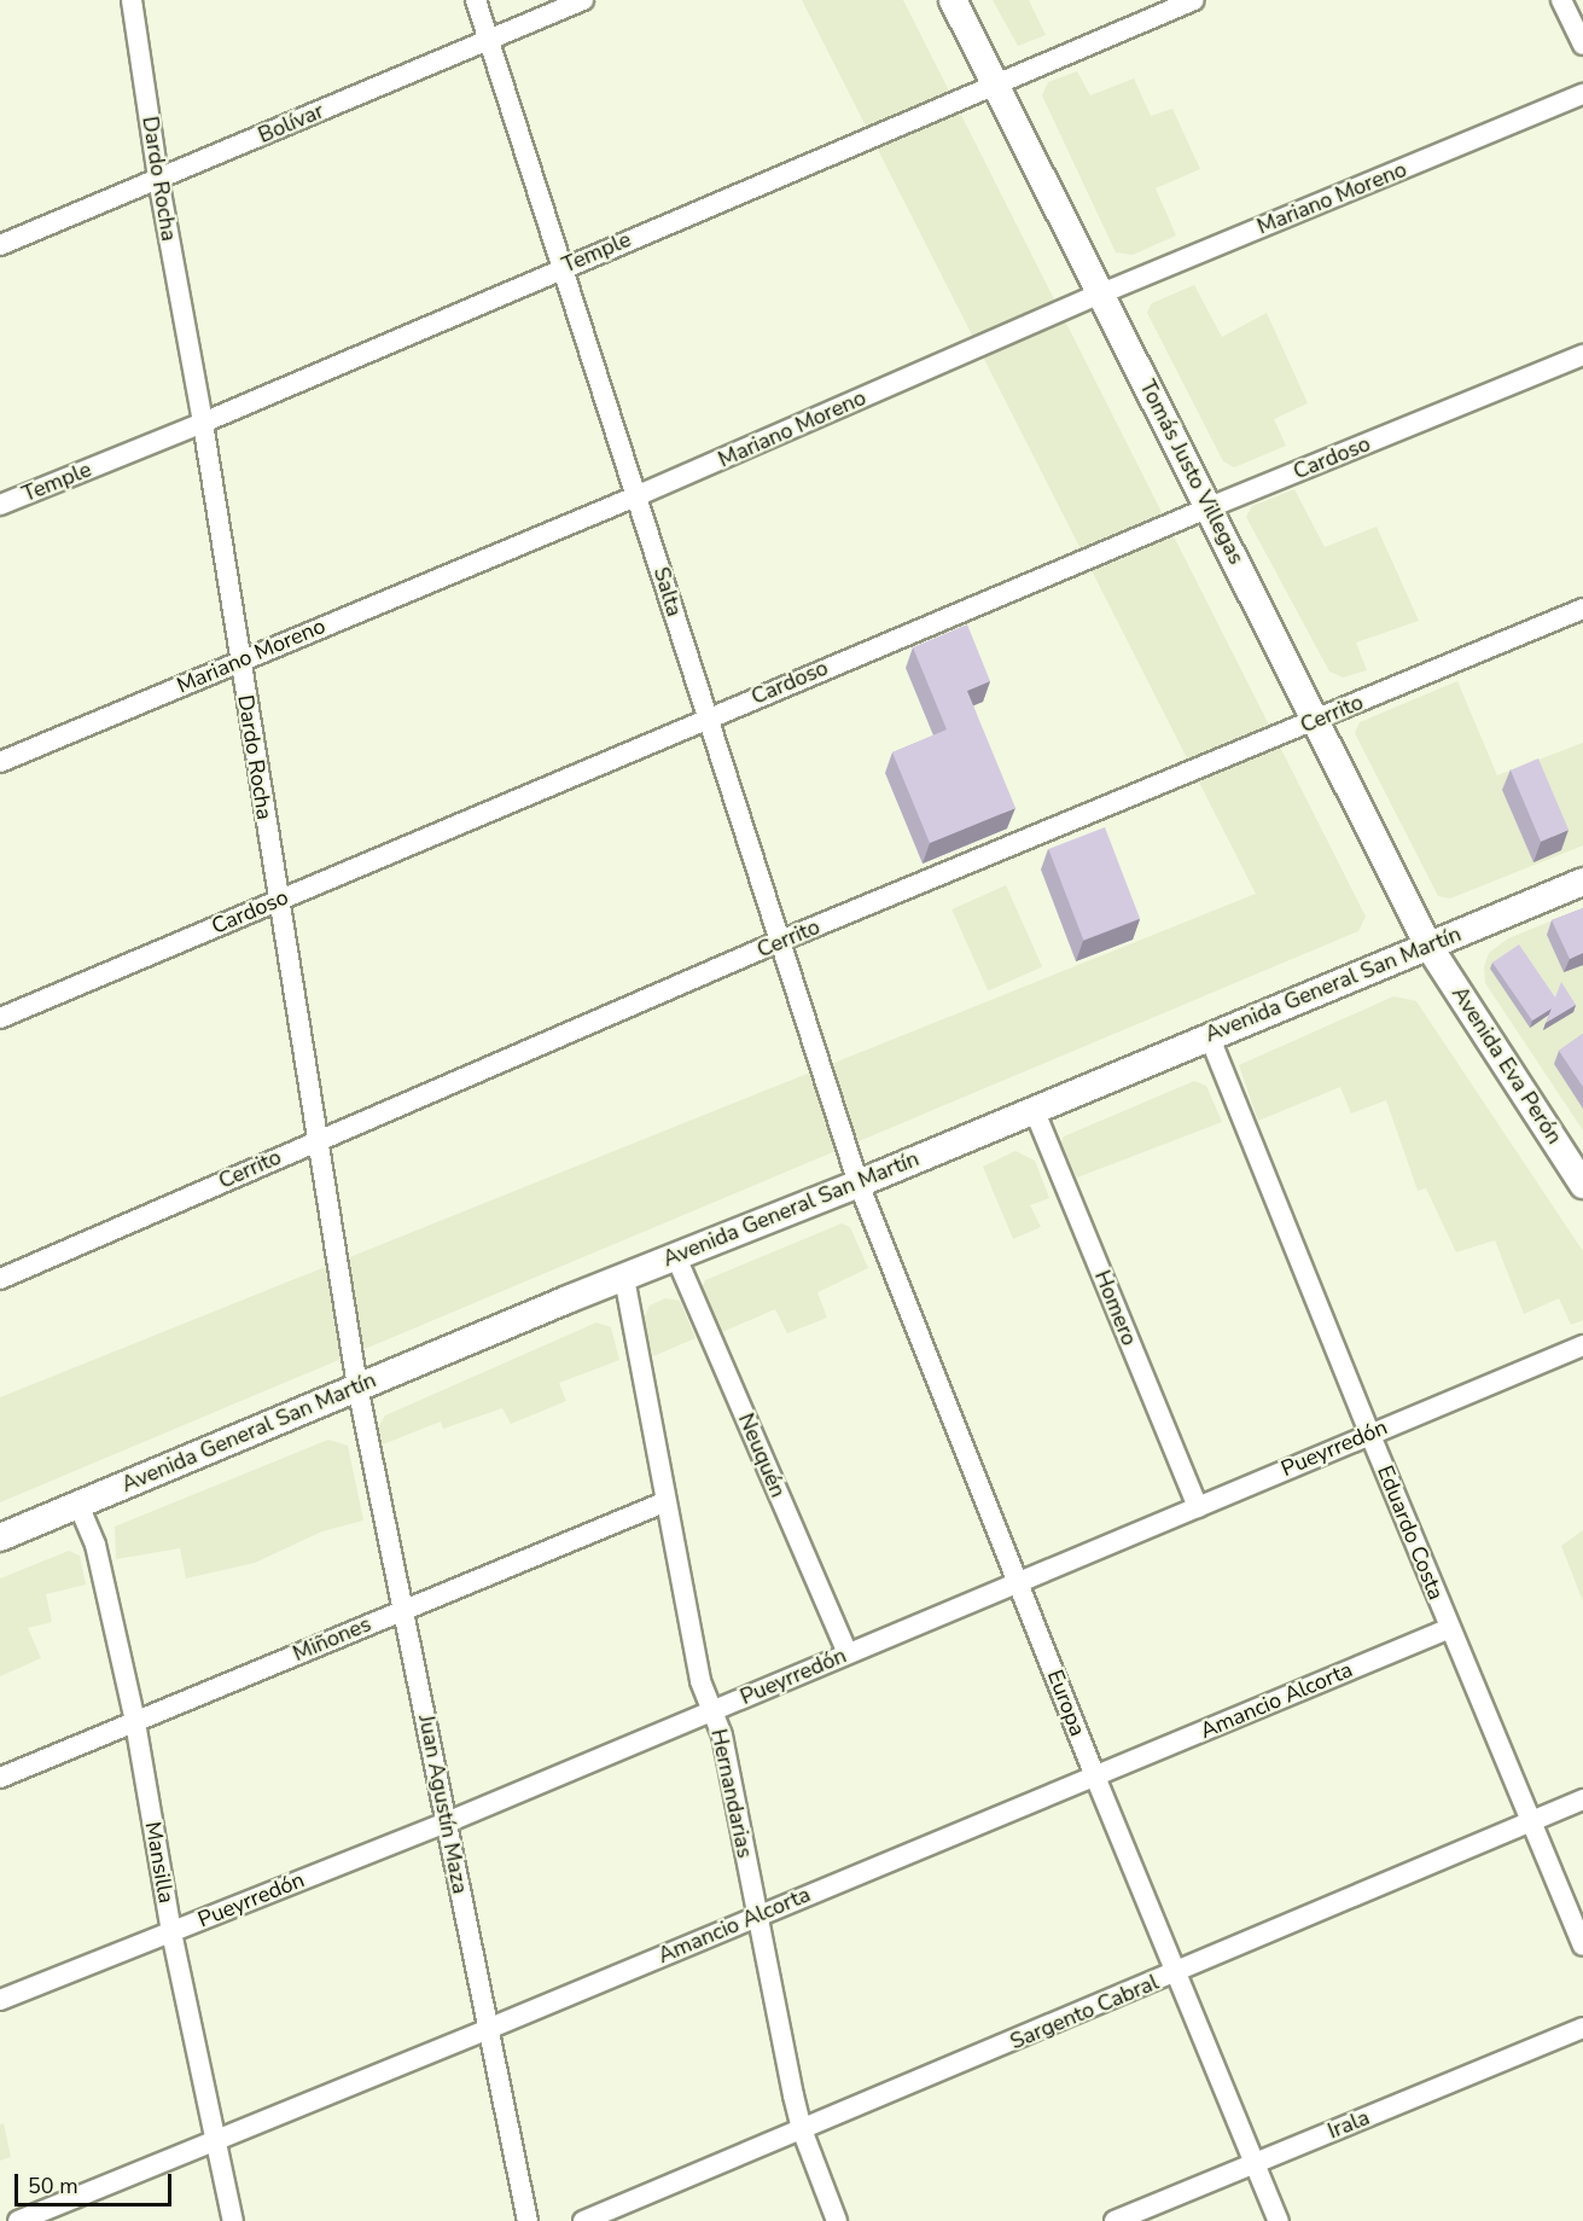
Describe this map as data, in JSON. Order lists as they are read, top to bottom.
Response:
{
  "streets": {
    "main road": ["Tomás Justo Villegas", "Avenida General San Martín", "Avenida Eva Perón"],
    "street": [
      "Bolívar",
      "Dardo Rocha",
      "Mariano Moreno",
      "Temple",
      "Cardoso",
      "Salta",
      "Cerrito",
      "Homero",
      "Pueyrredón",
      "Neuquén",
      "Eduardo Costa",
      "Miñones",
      "Amancio Alcorta",
      "Europa",
      "Hernandarias",
      "Juan Agustín Maza",
      "Mansilla",
      "Sargento Cabral",
      "Irala"
    ]
  },
  "crossings": [
    ["Bolívar", "Dardo Rocha"],
    ["Bolívar", "Salta"],
    ["Dardo Rocha", "Mariano Moreno"],
    ["Dardo Rocha", "Temple"],
    ["Dardo Rocha", "Cardoso"],
    ["Dardo Rocha", "Cerrito"],
    ["Dardo Rocha", "Avenida General San Martín"],
    ["Dardo Rocha", "Juan Agustín Maza"],
    ["Mariano Moreno", "Tomás Justo Villegas"],
    ["Mariano Moreno", "Salta"],
    ["Temple", "Tomás Justo Villegas"],
    ["Temple", "Salta"],
    ["Cardoso", "Tomás Justo Villegas"],
    ["Cardoso", "Salta"],
    ["Tomás Justo Villegas", "Cerrito"],
    ["Tomás Justo Villegas", "Avenida General San Martín"],
    ["Tomás Justo Villegas", "Avenida Eva Perón"],
    ["Salta", "Cerrito"],
    ["Salta", "Avenida General San Martín"],
    ["Salta", "Europa"],
    ["Avenida General San Martín", "Avenida Eva Perón"],
    ["Avenida General San Martín", "Homero"],
    ["Avenida General San Martín", "Neuquén"],
    ["Avenida General San Martín", "Eduardo Costa"],
    ["Avenida General San Martín", "Europa"],
    ["Avenida General San Martín", "Hernandarias"],
    ["Avenida General San Martín", "Juan Agustín Maza"],
    ["Avenida General San Martín", "Mansilla"],
    ["Homero", "Pueyrredón"],
    ["Pueyrredón", "Neuquén"],
    ["Pueyrredón", "Eduardo Costa"],
    ["Pueyrredón", "Europa"],
    ["Pueyrredón", "Hernandarias"],
    ["Pueyrredón", "Juan Agustín Maza"],
    ["Pueyrredón", "Mansilla"],
    ["Eduardo Costa", "Amancio Alcorta"],
    ["Eduardo Costa", "Sargento Cabral"],
    ["Miñones", "Hernandarias"],
    ["Miñones", "Juan Agustín Maza"],
    ["Miñones", "Mansilla"],
    ["Amancio Alcorta", "Europa"],
    ["Amancio Alcorta", "Hernandarias"],
    ["Amancio Alcorta", "Juan Agustín Maza"],
    ["Amancio Alcorta", "Mansilla"],
    ["Europa", "Sargento Cabral"],
    ["Europa", "Irala"],
    ["Hernandarias", "Sargento Cabral"]
  ],
  "scale_bar": "50 m"
}
